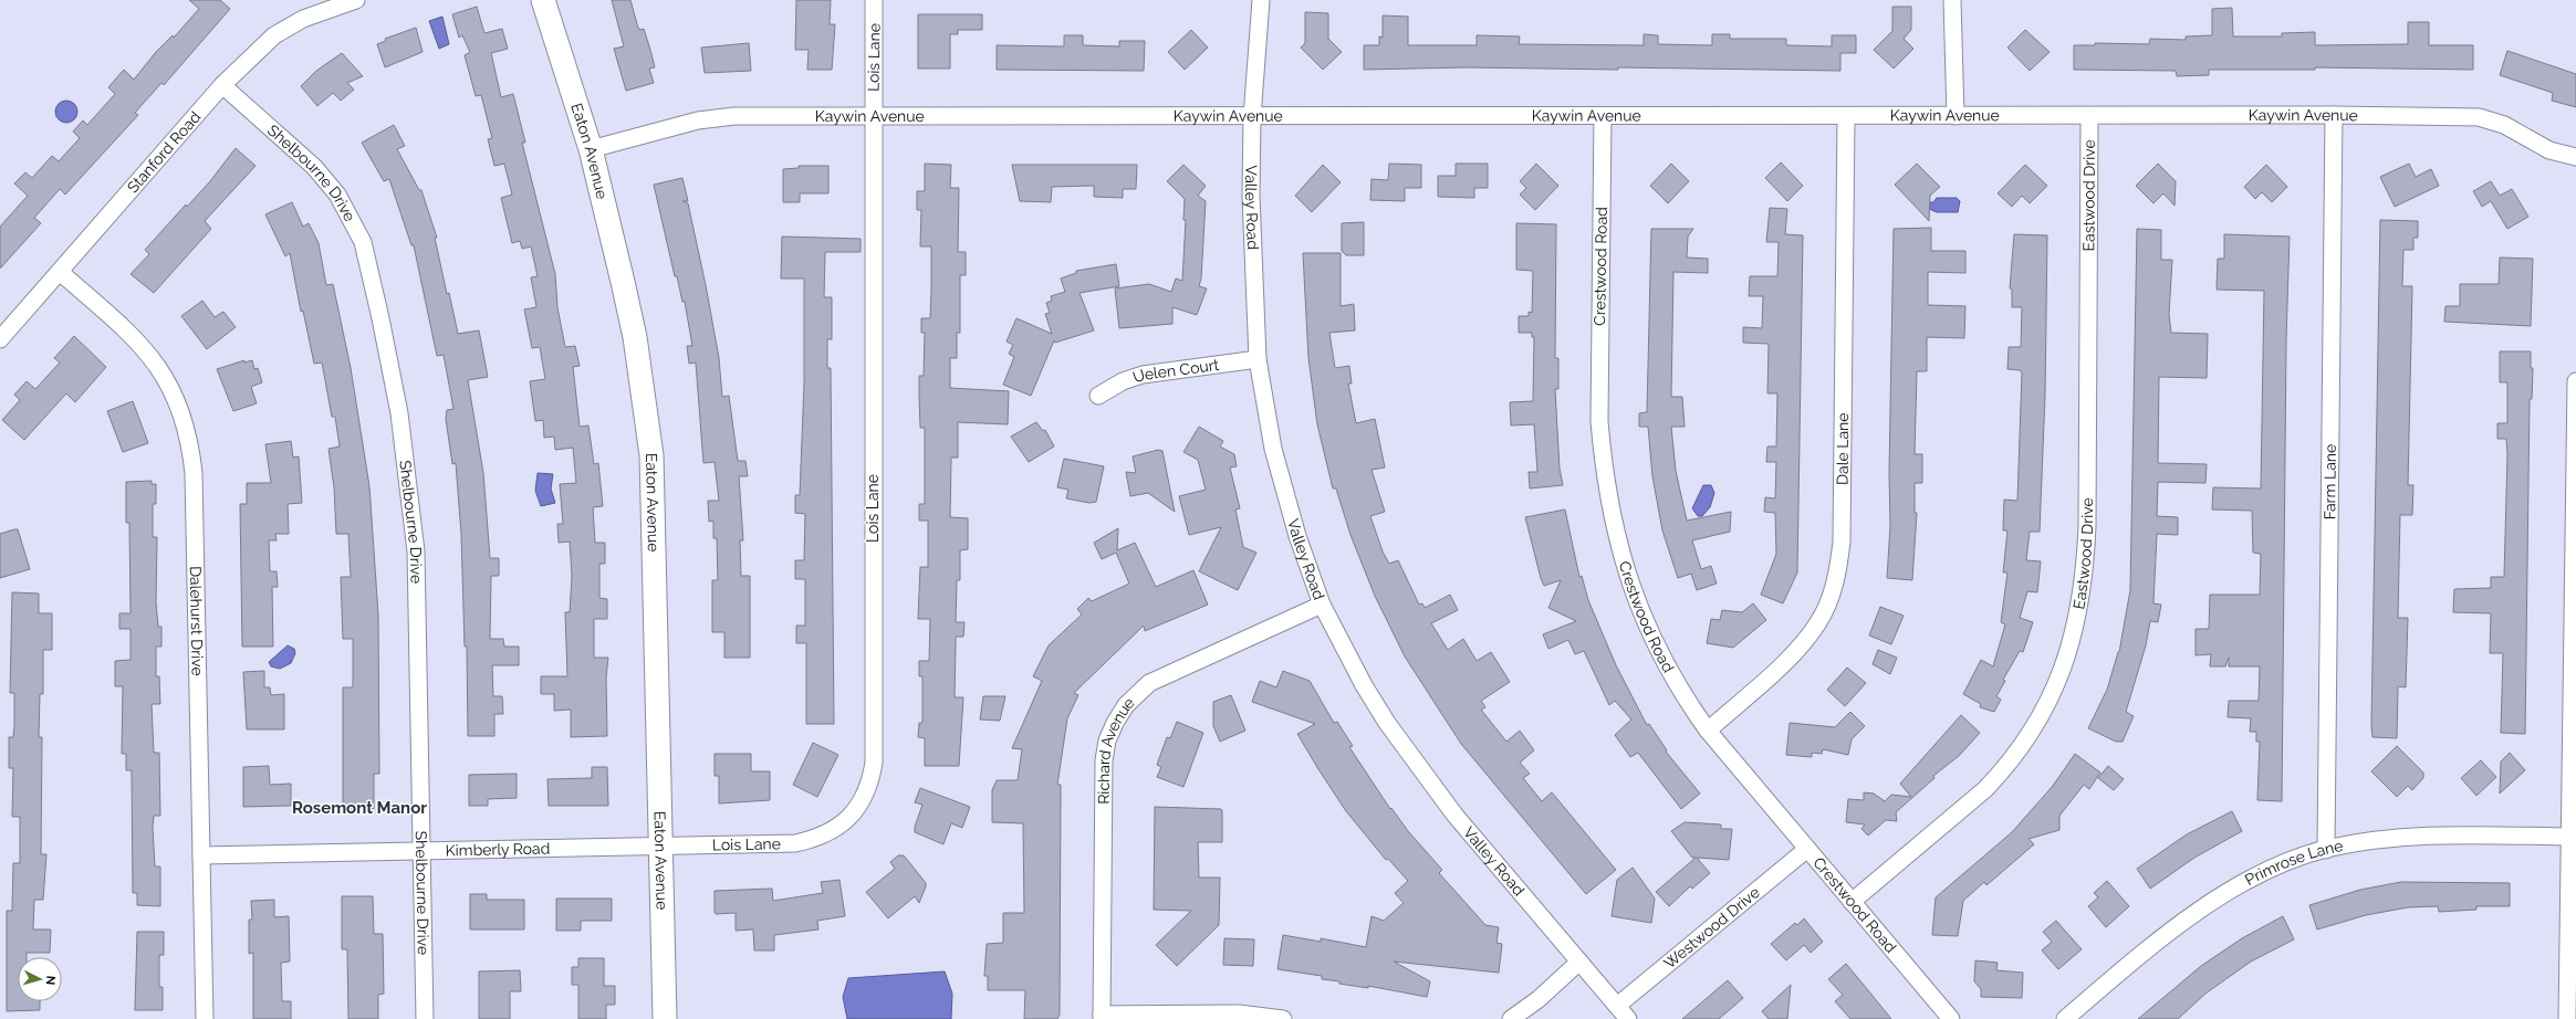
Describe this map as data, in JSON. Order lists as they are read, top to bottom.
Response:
{
  "streets": {
    "street": [
      "Lois Lane",
      "Kaywin Avenue",
      "Stanford Road",
      "Eaton Avenue",
      "Shelbourne Drive",
      "Eastwood Drive",
      "Valley Road",
      "Crestwood Road",
      "Uelen Court",
      "Dale Lane",
      "Farm Lane",
      "Dalehurst Drive",
      "Richard Avenue",
      "Kimberly Road",
      "Primrose Lane",
      "Westwood Drive"
    ]
  },
  "crossings": [
    ["Lois Lane", "Kaywin Avenue"],
    ["Lois Lane", "Eaton Avenue"],
    ["Lois Lane", "Kimberly Road"],
    ["Kaywin Avenue", "Eaton Avenue"],
    ["Kaywin Avenue", "Eastwood Drive"],
    ["Kaywin Avenue", "Valley Road"],
    ["Kaywin Avenue", "Crestwood Road"],
    ["Kaywin Avenue", "Dale Lane"],
    ["Kaywin Avenue", "Farm Lane"],
    ["Stanford Road", "Shelbourne Drive"],
    ["Stanford Road", "Dalehurst Drive"],
    ["Eaton Avenue", "Kimberly Road"],
    ["Shelbourne Drive", "Kimberly Road"],
    ["Eastwood Drive", "Crestwood Road"],
    ["Valley Road", "Uelen Court"],
    ["Valley Road", "Richard Avenue"],
    ["Valley Road", "Westwood Drive"],
    ["Crestwood Road", "Dale Lane"],
    ["Crestwood Road", "Westwood Drive"],
    ["Farm Lane", "Primrose Lane"],
    ["Dalehurst Drive", "Kimberly Road"]
  ],
  "districts": ["Rosemont Manor"],
  "north": "right"
}
